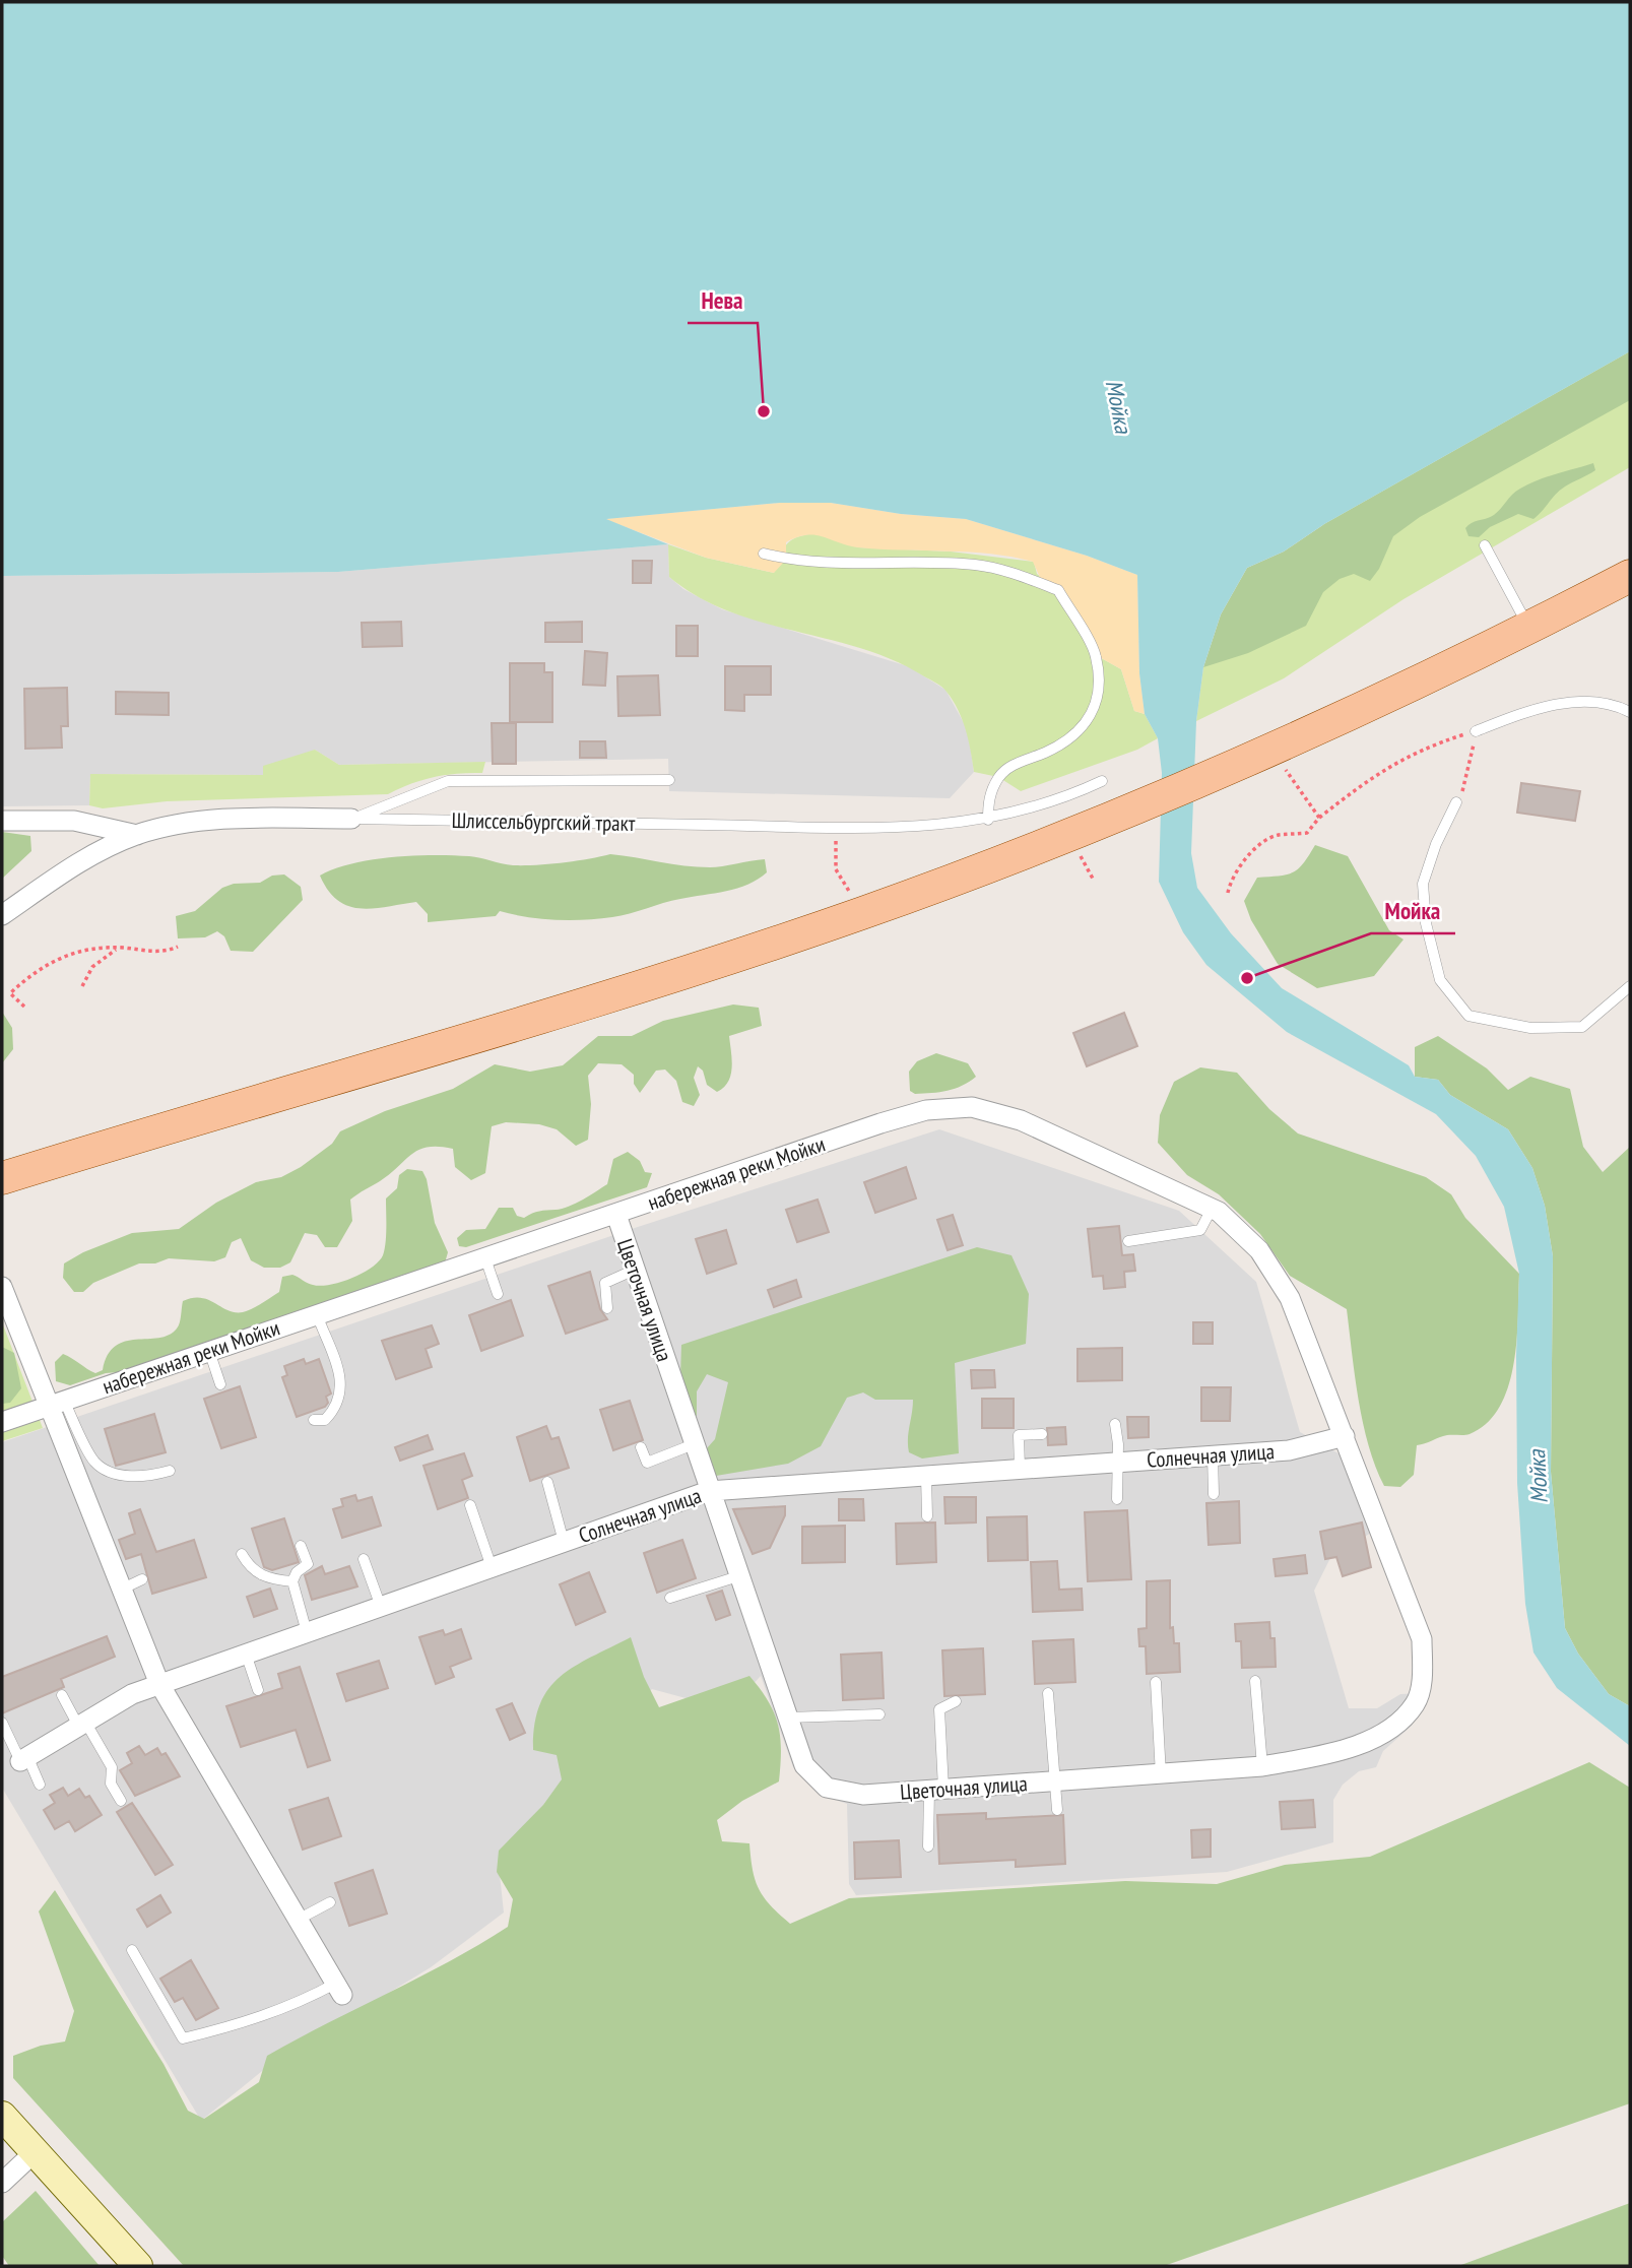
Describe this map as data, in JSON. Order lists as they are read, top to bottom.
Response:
{
  "streets": {
    "street": [
      "Шлиссельбургский тракт",
      "набережная реки Мойки",
      "Цветочная улица",
      "Солнечная улица"
    ]
  },
  "crossings": [
    ["набережная реки Мойки", "Цветочная улица"],
    ["набережная реки Мойки", "Солнечная улица"],
    ["Цветочная улица", "Солнечная улица"]
  ],
  "water": ["Мойка"],
  "places": ["Нева", "Мойка"]
}
